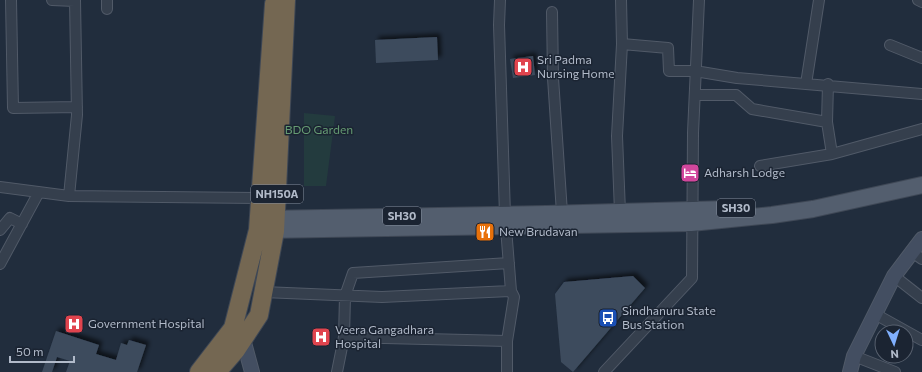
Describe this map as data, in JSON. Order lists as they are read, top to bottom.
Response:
{
  "streets": {
    "highway": ["NH150A"],
    "main road": ["SH30"]
  },
  "crossings": [
    ["NH150A", "SH30"]
  ],
  "parks": ["BDO Garden"],
  "places": {
    "hospital": ["Sri Padma Nursing Home", "Government Hospital", "Veera Gangadhara Hospital"],
    "hotel": ["Adharsh Lodge"],
    "restaurant": ["New Brudavan"],
    "bus stop": ["Sindhanuru State Bus Station"]
  },
  "scale_bar": "50 m",
  "north": "bottom"
}
